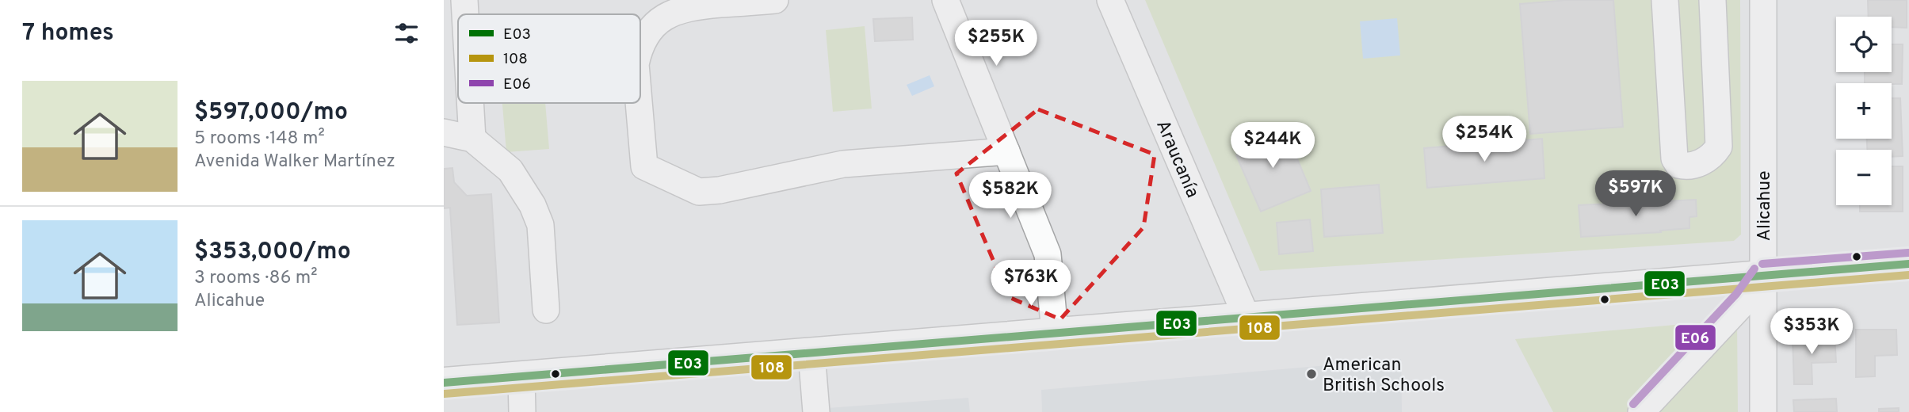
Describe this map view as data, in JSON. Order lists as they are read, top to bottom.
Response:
{
  "streets": {
    "street": ["Araucanía", "Alicahue"]
  },
  "places": ["American British Schools"],
  "lines": ["transit line E06", "transit line E03", "transit line 108"],
  "legend": ["E03", "108", "E06"],
  "page": {
    "heading": "7 homes",
    "map_buttons": ["+", "−"],
    "price": [
      "$255K",
      "$254K",
      "$244K",
      "$597K",
      "$582K",
      "$763K",
      "$353K"
    ],
    "list": [
      {
        "name": "$597,000/mo",
        "note": "5 rooms · 148 m² · Avenida Walker Martínez"
      },
      {
        "name": "$353,000/mo",
        "note": "3 rooms · 86 m² · Alicahue"
      }
    ]
  }
}
